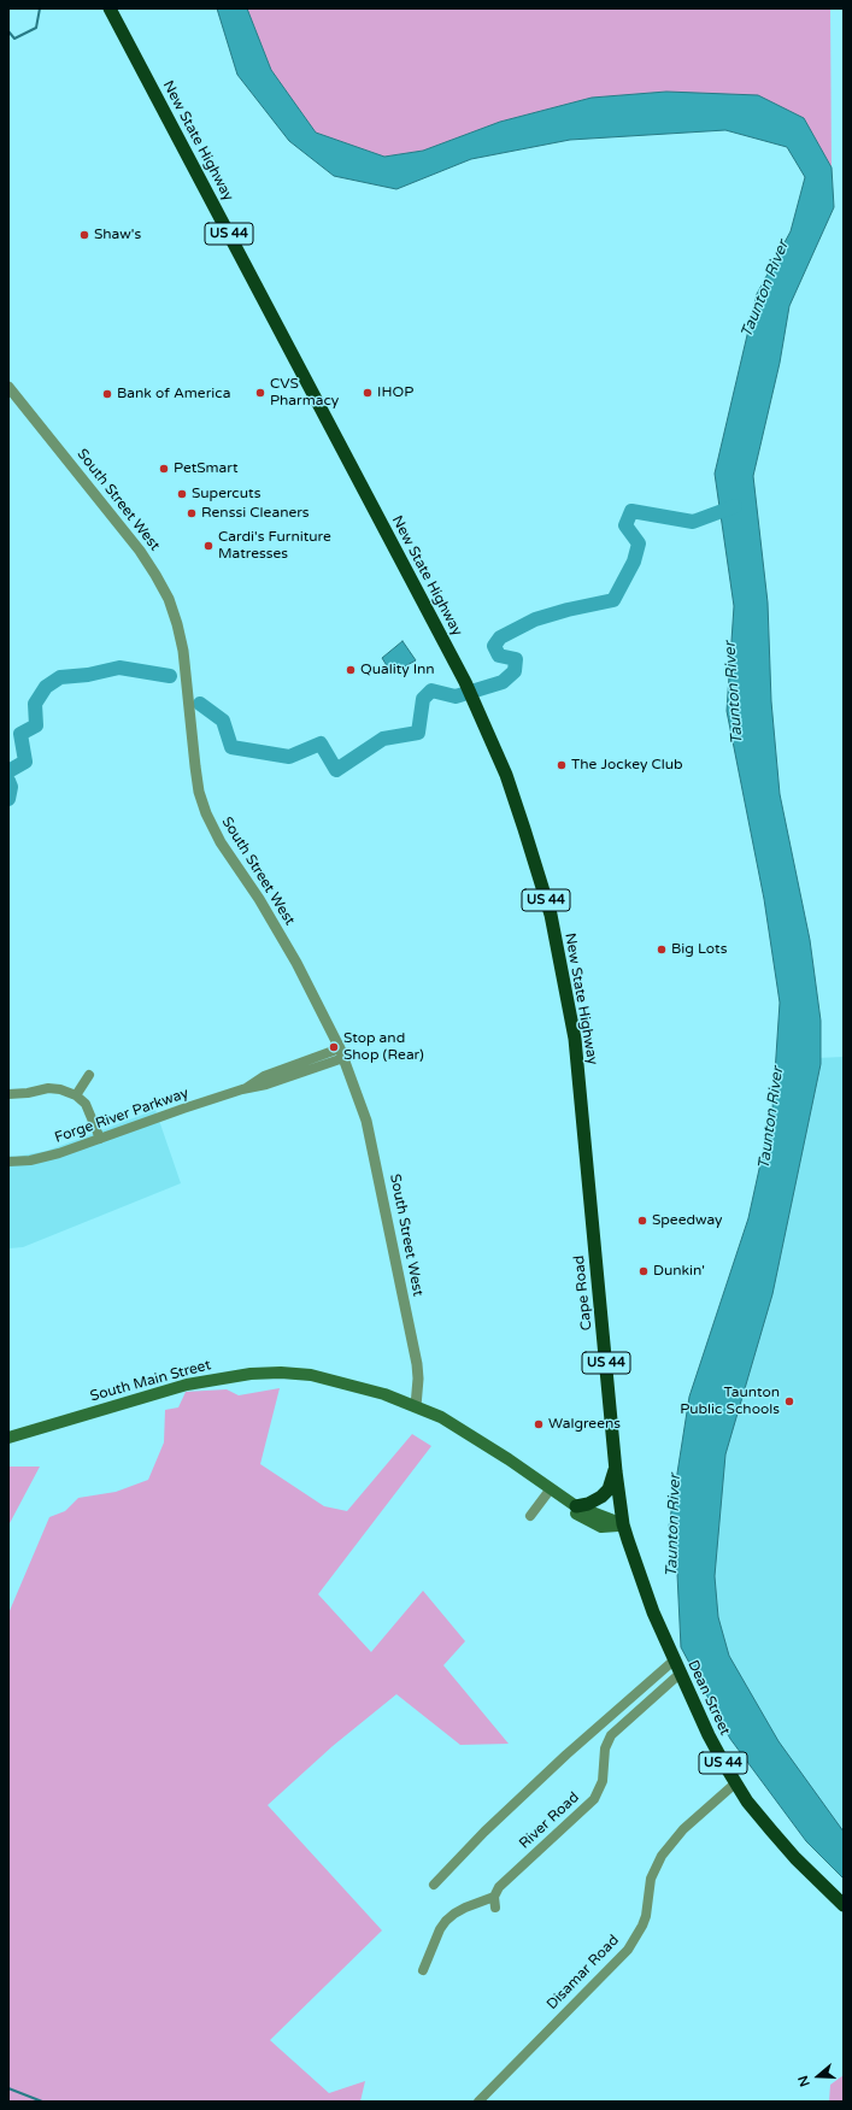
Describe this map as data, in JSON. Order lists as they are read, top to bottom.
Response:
{
  "streets": {
    "highway": [
      "New State Highway",
      "US 44",
      "Cape Road",
      "Dean Street"
    ],
    "main road": ["South Main Street"],
    "street": [
      "South Street West",
      "Forge River Parkway",
      "River Road",
      "Disamar Road"
    ]
  },
  "crossings": [
    ["New State Highway", "Cape Road"],
    ["South Street West", "Forge River Parkway"],
    ["South Street West", "South Main Street"],
    ["Cape Road", "Dean Street"],
    ["Dean Street", "River Road"],
    ["Dean Street", "Disamar Road"]
  ],
  "water": ["Taunton River"],
  "places": [
    "Shaw's",
    "CVS Pharmacy",
    "IHOP",
    "Bank of America",
    "PetSmart",
    "Supercuts",
    "Renssi Cleaners",
    "Cardi's Furniture Matresses",
    "Quality Inn",
    "The Jockey Club",
    "Big Lots",
    "Stop and Shop (Rear)",
    "Speedway",
    "Dunkin'",
    "Taunton Public Schools",
    "Walgreens"
  ],
  "north": "left"
}
